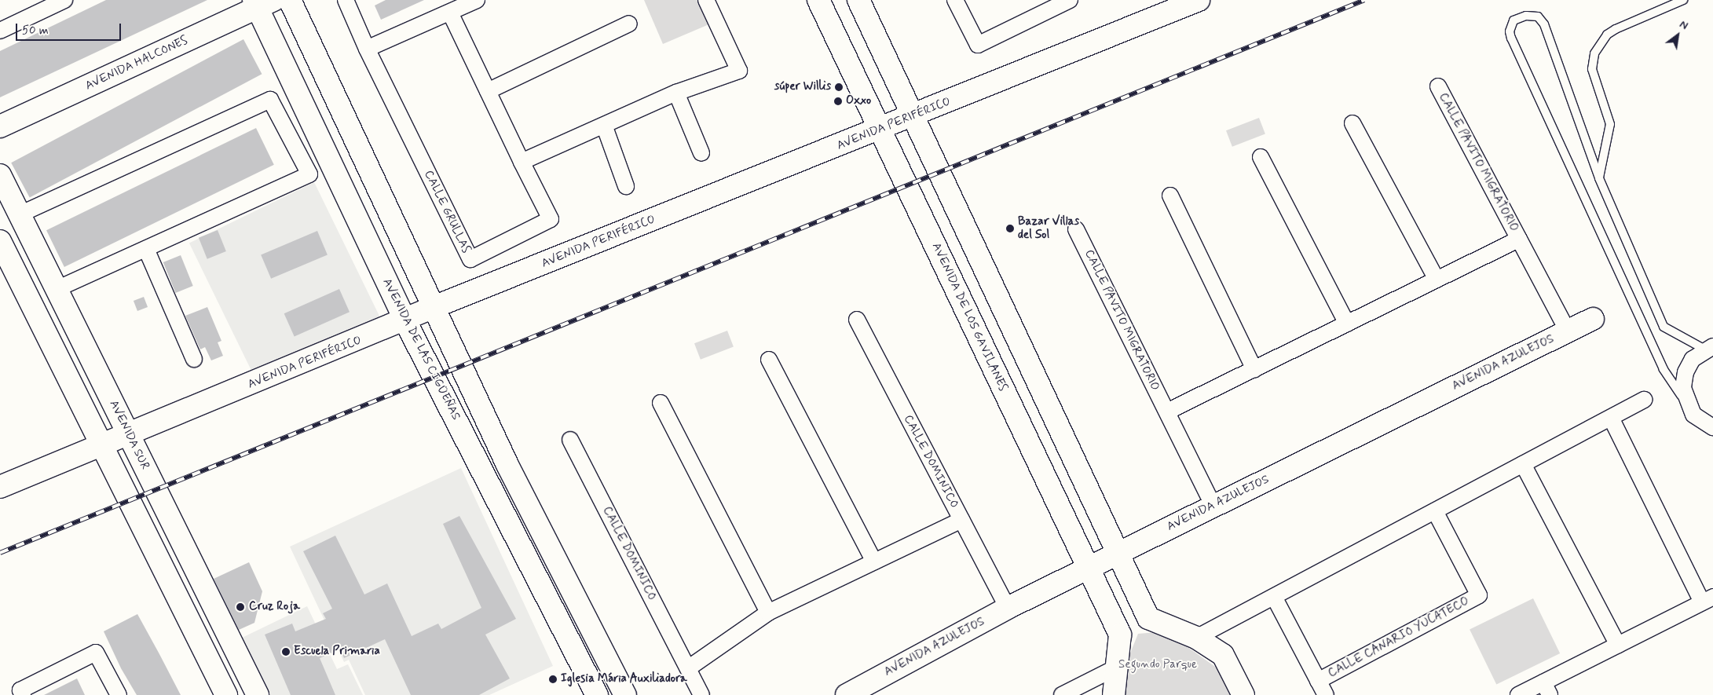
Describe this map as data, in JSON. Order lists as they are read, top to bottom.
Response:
{
  "streets": {
    "main road": [
      "AVENIDA HALCONES",
      "AVENIDA PERIFÉRICO",
      "AVENIDA DE LOS GAVILANES",
      "AVENIDA DE LAS CIGÜEÑAS",
      "AVENIDA AZULEJOS",
      "AVENIDA SUR"
    ],
    "street": [
      "CALLE PAVITO MIGRATORIO",
      "CALLE GRULLAS",
      "CALLE DOMINICO",
      "CALLE CANARIO YUCATECO"
    ]
  },
  "crossings": [
    ["AVENIDA HALCONES", "AVENIDA DE LAS CIGÜEÑAS"],
    ["AVENIDA PERIFÉRICO", "AVENIDA DE LOS GAVILANES"],
    ["AVENIDA PERIFÉRICO", "AVENIDA DE LAS CIGÜEÑAS"],
    ["AVENIDA PERIFÉRICO", "AVENIDA SUR"],
    ["CALLE PAVITO MIGRATORIO", "AVENIDA AZULEJOS"],
    ["AVENIDA DE LOS GAVILANES", "AVENIDA AZULEJOS"],
    ["AVENIDA AZULEJOS", "CALLE DOMINICO"]
  ],
  "parks": ["Segundo Parque"],
  "places": [
    "súper Willis",
    "Oxxo",
    "Bazar Villas del Sol",
    "Cruz Roja",
    "Escuela Primaria",
    "Iglesia Mária Auxiliadora"
  ],
  "scale_bar": "50 m",
  "north": "top right"
}
